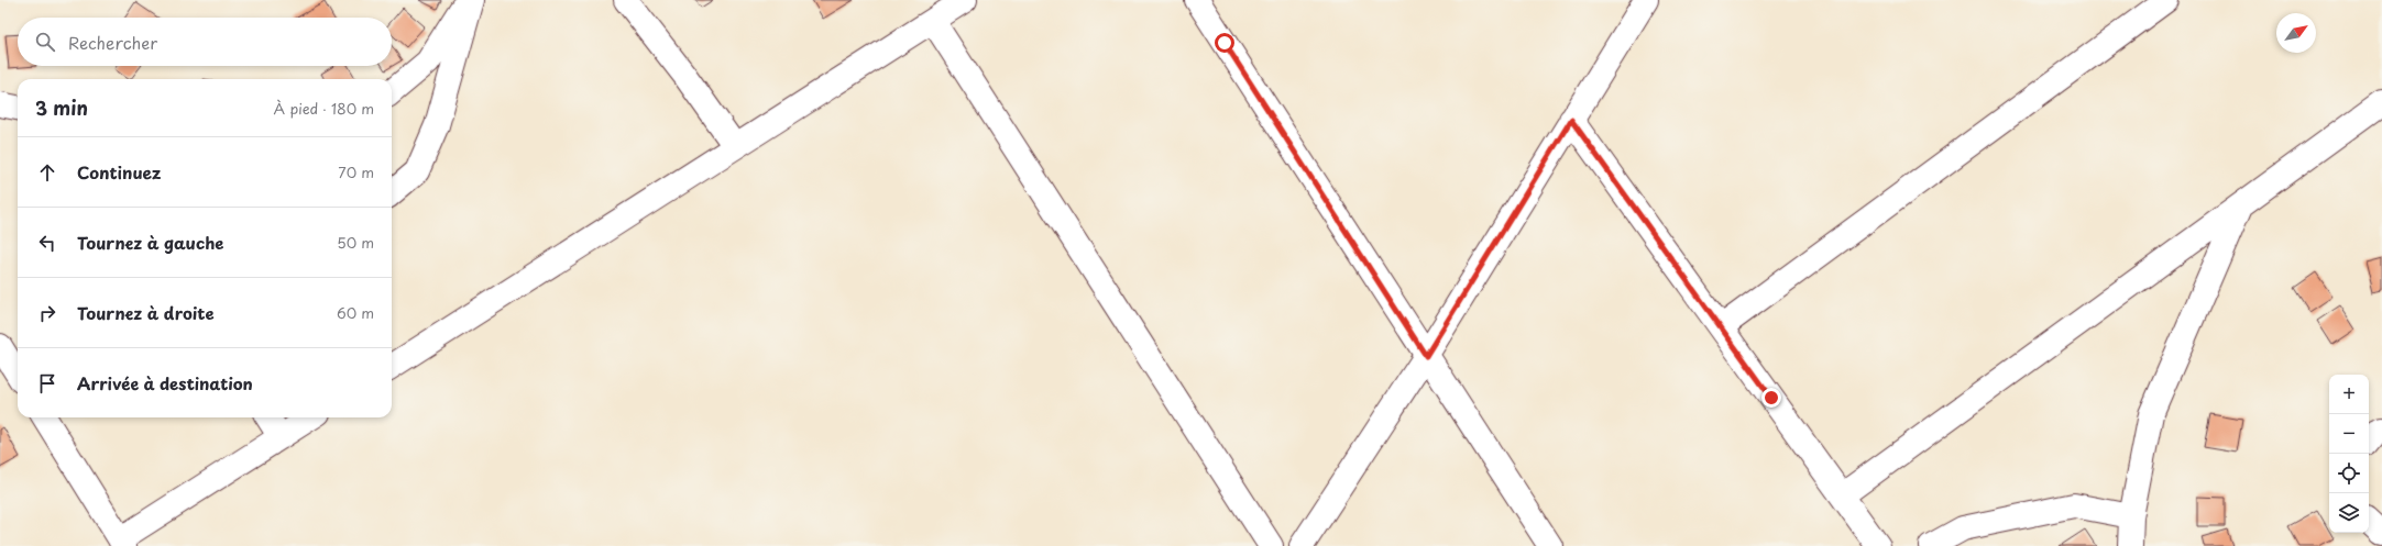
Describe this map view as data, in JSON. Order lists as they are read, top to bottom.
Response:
{
  "north": "top right",
  "page": {
    "search": "Rechercher",
    "heading": ["3 min", "À pied · 180 m"],
    "list": [
      ["Continuez", "70 m"],
      ["Tournez à gauche", "50 m"],
      ["Tournez à droite", "60 m"],
      "Arrivée à destination"
    ],
    "map_buttons": ["+", "−"]
  }
}
